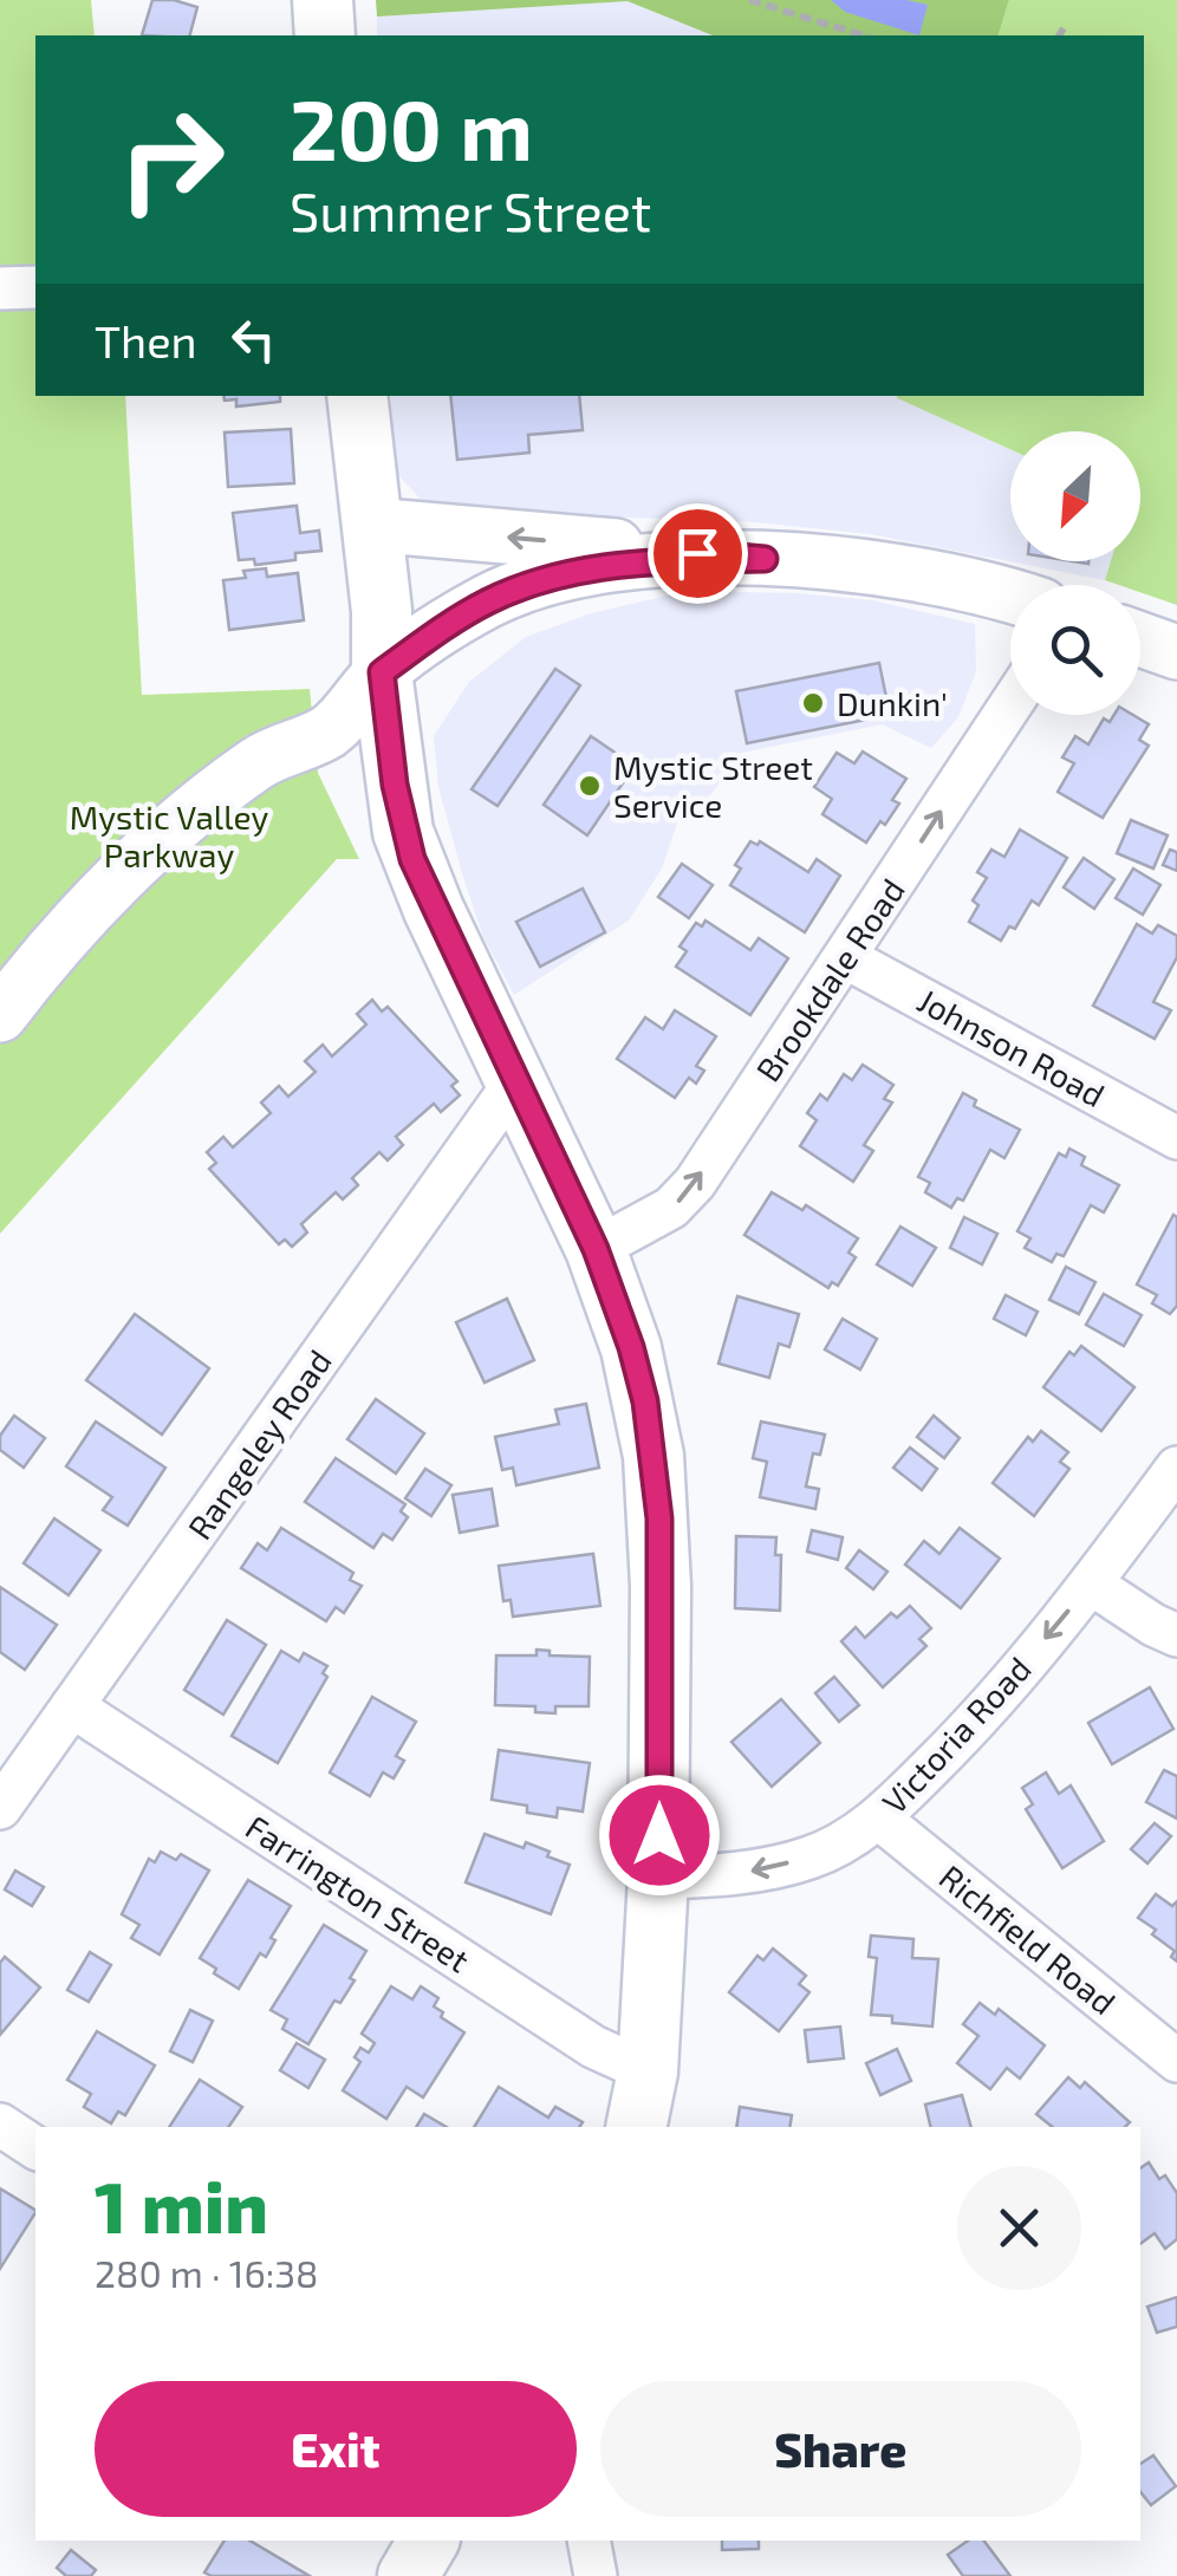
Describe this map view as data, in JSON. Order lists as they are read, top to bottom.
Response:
{
  "streets": {
    "street": [
      "Brookdale Road",
      "Johnson Road",
      "Rangeley Road",
      "Victoria Road",
      "Farrington Street",
      "Richfield Road"
    ]
  },
  "crossings": [
    ["Brookdale Road", "Johnson Road"],
    ["Rangeley Road", "Farrington Street"],
    ["Victoria Road", "Richfield Road"]
  ],
  "one_way": ["Brookdale Road", "Victoria Road"],
  "parks": ["Mystic Valley Parkway"],
  "places": ["Dunkin'", "Mystic Street Service"],
  "north": "bottom left",
  "page": {
    "turn": ["200 m", "Summer Street"],
    "then": "Then",
    "heading": ["1 min", "280 m · 16:38"],
    "buttons": ["Exit", "Share"]
  }
}
